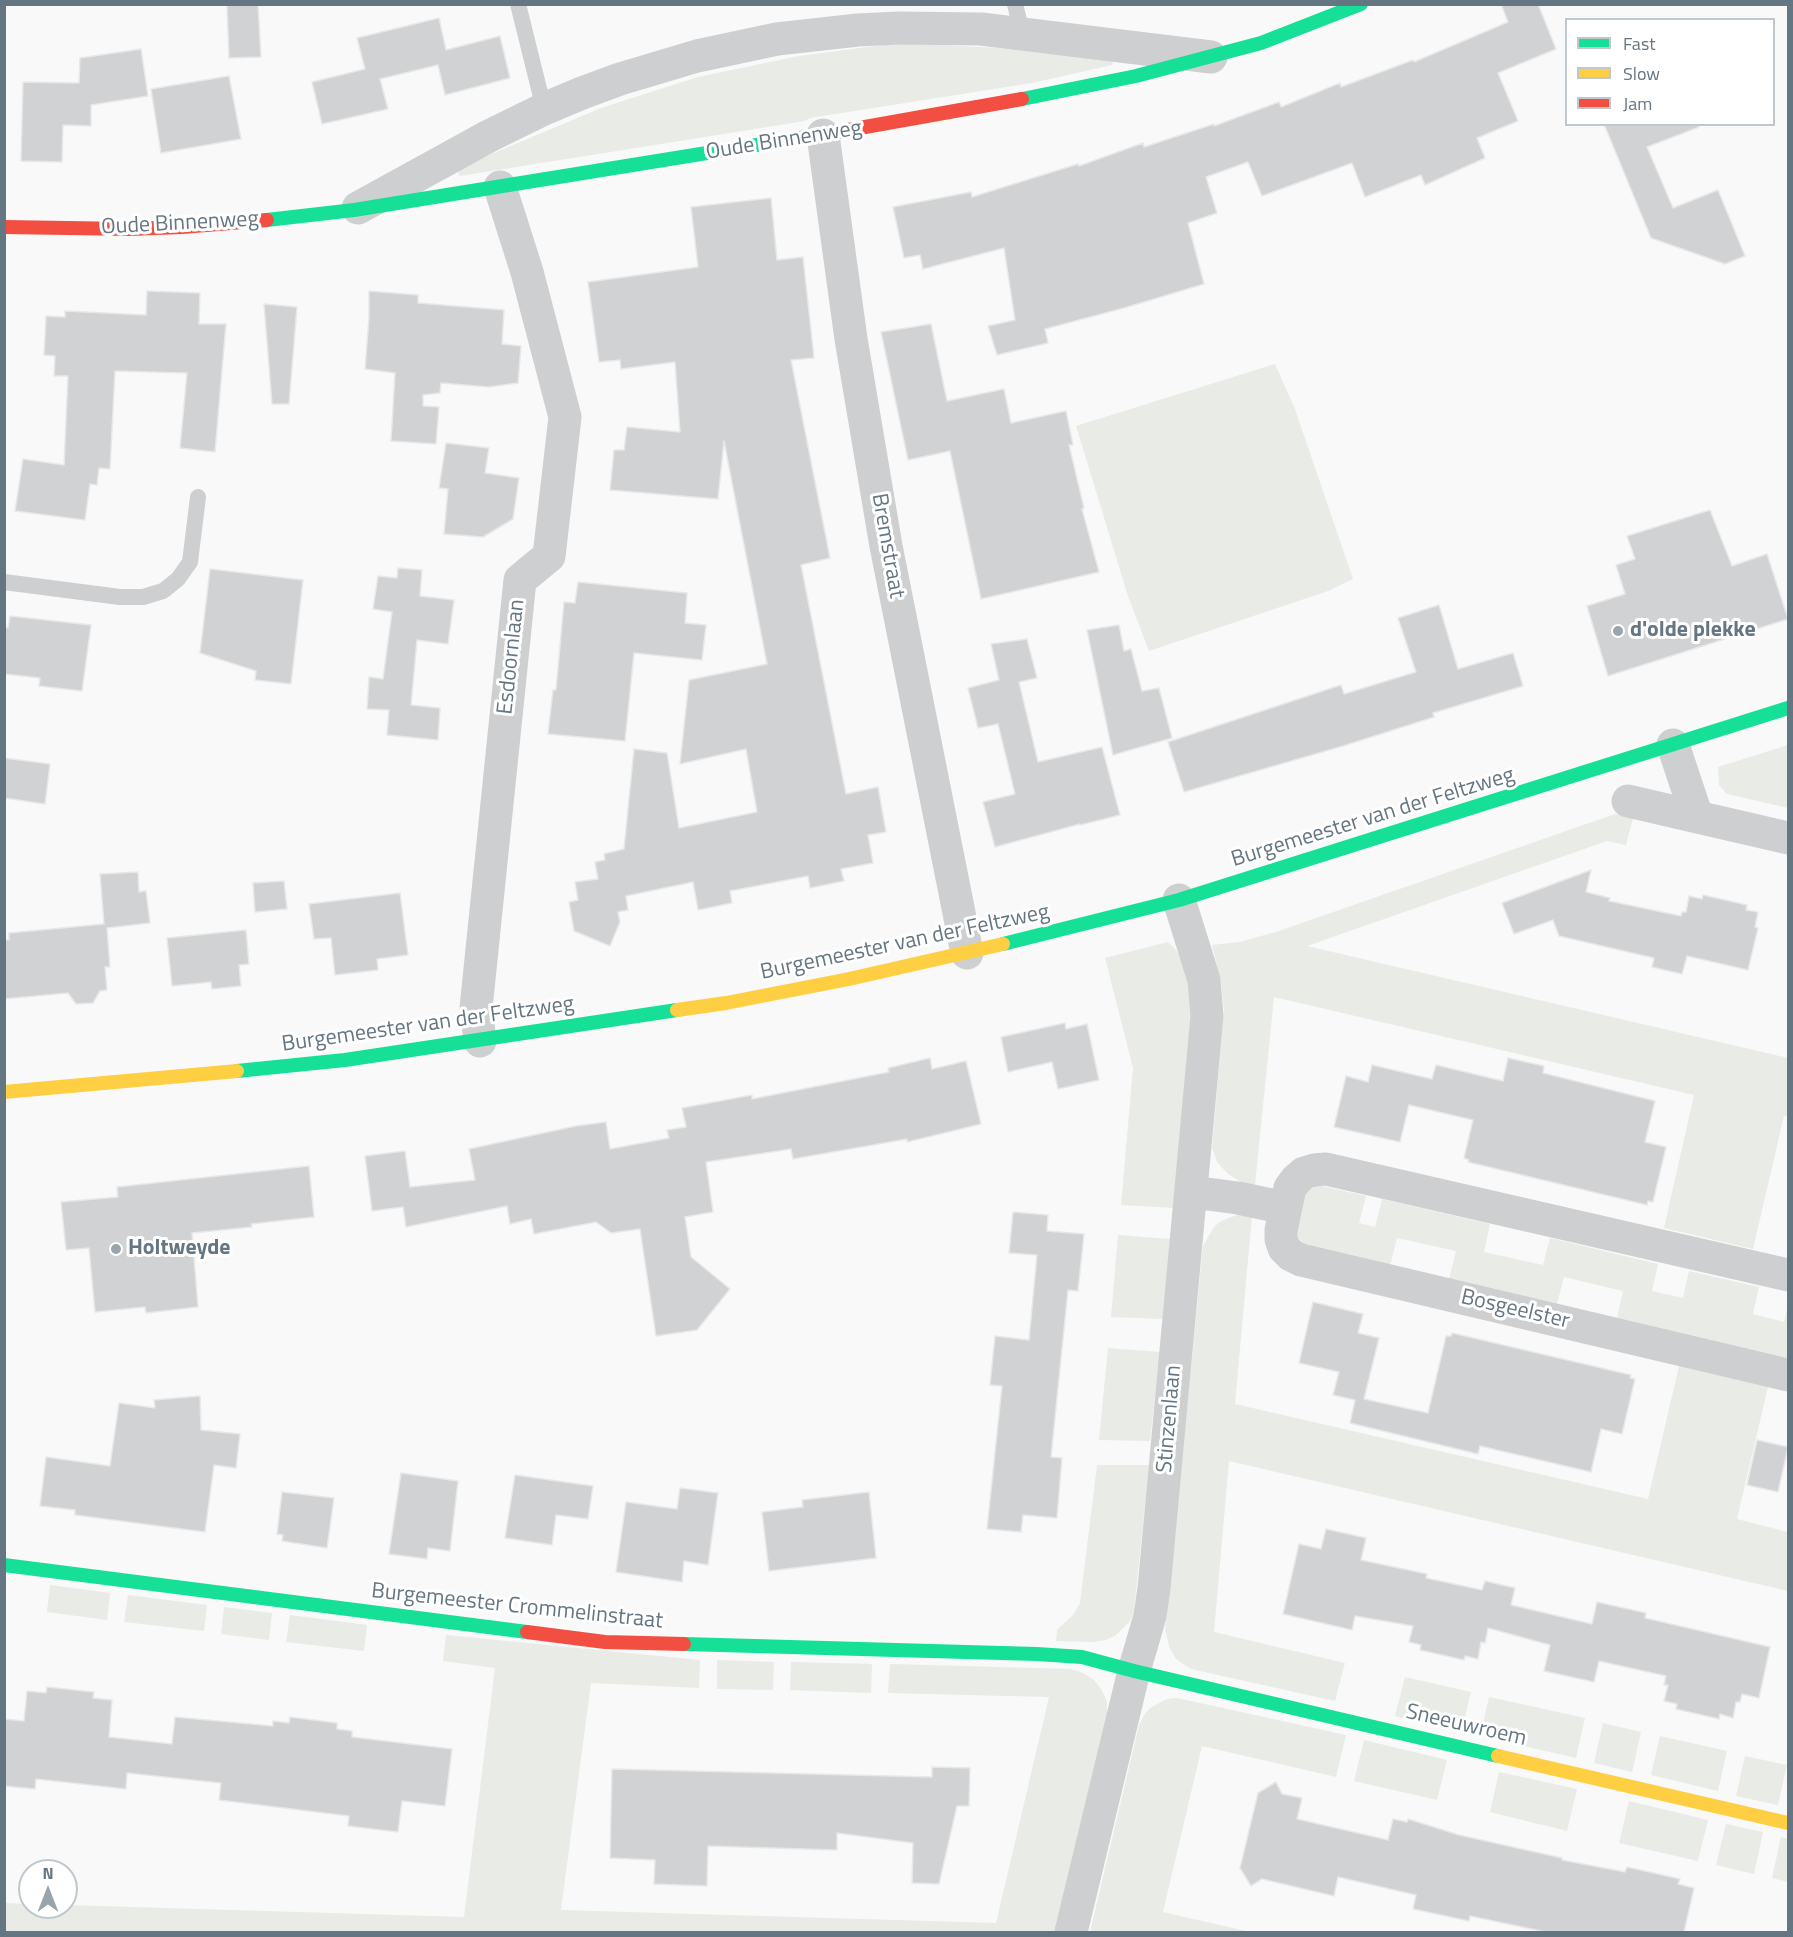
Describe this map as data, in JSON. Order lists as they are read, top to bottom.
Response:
{
  "streets": {
    "street": [
      "Oude Binnenweg",
      "Bremstraat",
      "Esdoornlaan",
      "Burgemeester van der Feltzweg",
      "Bosgeelster",
      "Stinzenlaan",
      "Burgemeester Crommelinstraat",
      "Sneeuwroem"
    ]
  },
  "crossings": [
    ["Oude Binnenweg", "Bremstraat"],
    ["Oude Binnenweg", "Esdoornlaan"],
    ["Bremstraat", "Burgemeester van der Feltzweg"],
    ["Esdoornlaan", "Burgemeester van der Feltzweg"],
    ["Burgemeester van der Feltzweg", "Stinzenlaan"],
    ["Stinzenlaan", "Burgemeester Crommelinstraat"],
    ["Stinzenlaan", "Sneeuwroem"],
    ["Burgemeester Crommelinstraat", "Sneeuwroem"]
  ],
  "places": ["d'olde plekke", "Holtweyde"],
  "legend": ["Fast", "Slow", "Jam"],
  "north": "top"
}
